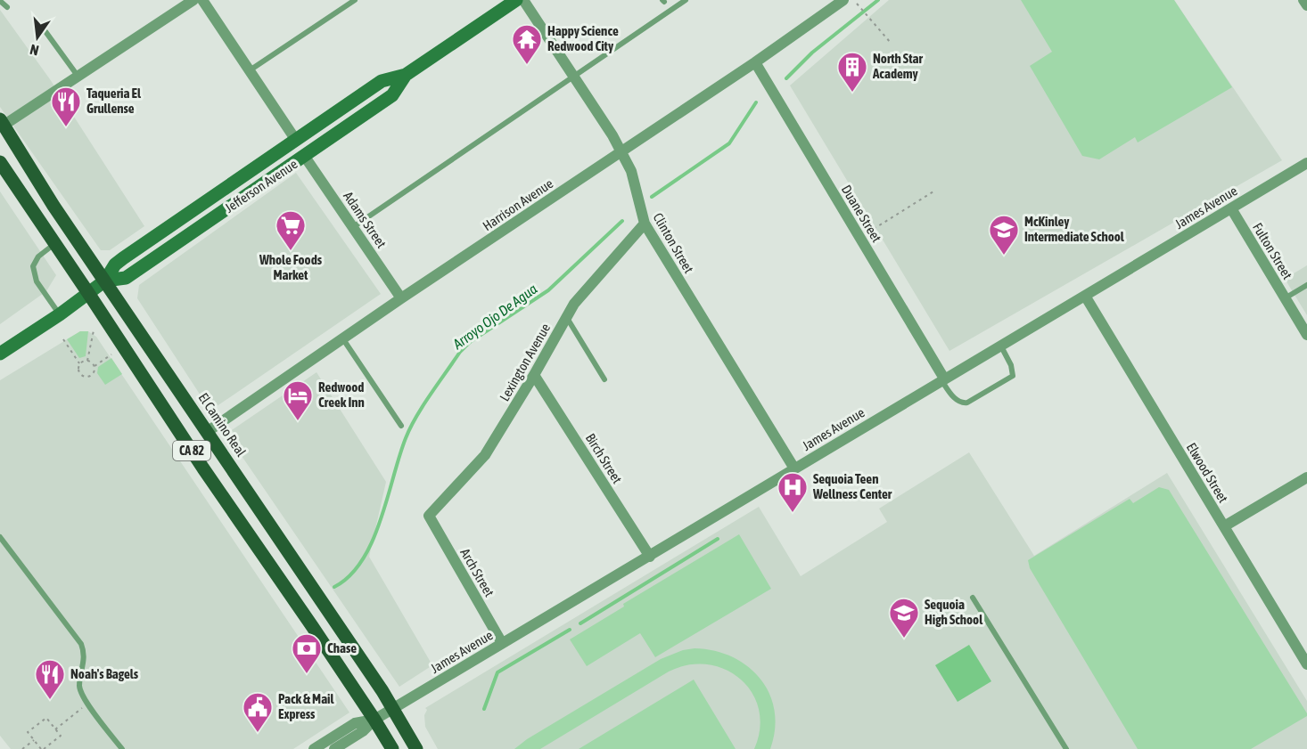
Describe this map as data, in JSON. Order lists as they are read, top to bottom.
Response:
{
  "streets": {
    "main road": ["Jefferson Avenue", "El Camino Real", "CA 82"],
    "street": [
      "Harrison Avenue",
      "James Avenue",
      "Duane Street",
      "Adams Street",
      "Clinton Street",
      "Fulton Street",
      "Lexington Avenue",
      "Birch Street",
      "Elwood Street",
      "Arch Street"
    ]
  },
  "crossings": [
    ["Jefferson Avenue", "Adams Street"],
    ["Jefferson Avenue", "El Camino Real"],
    ["Jefferson Avenue", "CA 82"],
    ["Harrison Avenue", "Duane Street"],
    ["Harrison Avenue", "Adams Street"],
    ["Harrison Avenue", "Clinton Street"],
    ["Harrison Avenue", "El Camino Real"],
    ["James Avenue", "Duane Street"],
    ["James Avenue", "Clinton Street"],
    ["James Avenue", "Fulton Street"],
    ["James Avenue", "El Camino Real"],
    ["James Avenue", "CA 82"],
    ["James Avenue", "Birch Street"],
    ["James Avenue", "Elwood Street"],
    ["James Avenue", "Arch Street"],
    ["Clinton Street", "Lexington Avenue"],
    ["Lexington Avenue", "Birch Street"],
    ["Lexington Avenue", "Arch Street"]
  ],
  "water": ["Arroyo Ojo De Agua"],
  "places": {
    "temple": ["Happy Science Redwood City"],
    "building": ["North Star Academy"],
    "restaurant": ["Taqueria El Grullense", "Noah's Bagels"],
    "supermarket": ["Whole Foods Market"],
    "school or university": ["McKinley Intermediate School", "Sequoia High School"],
    "hotel": ["Redwood Creek Inn"],
    "hospital": ["Sequoia Teen Wellness Center"],
    "bank": ["Chase"],
    "public building": ["Pack & Mail Express"]
  },
  "north": "bottom"
}
